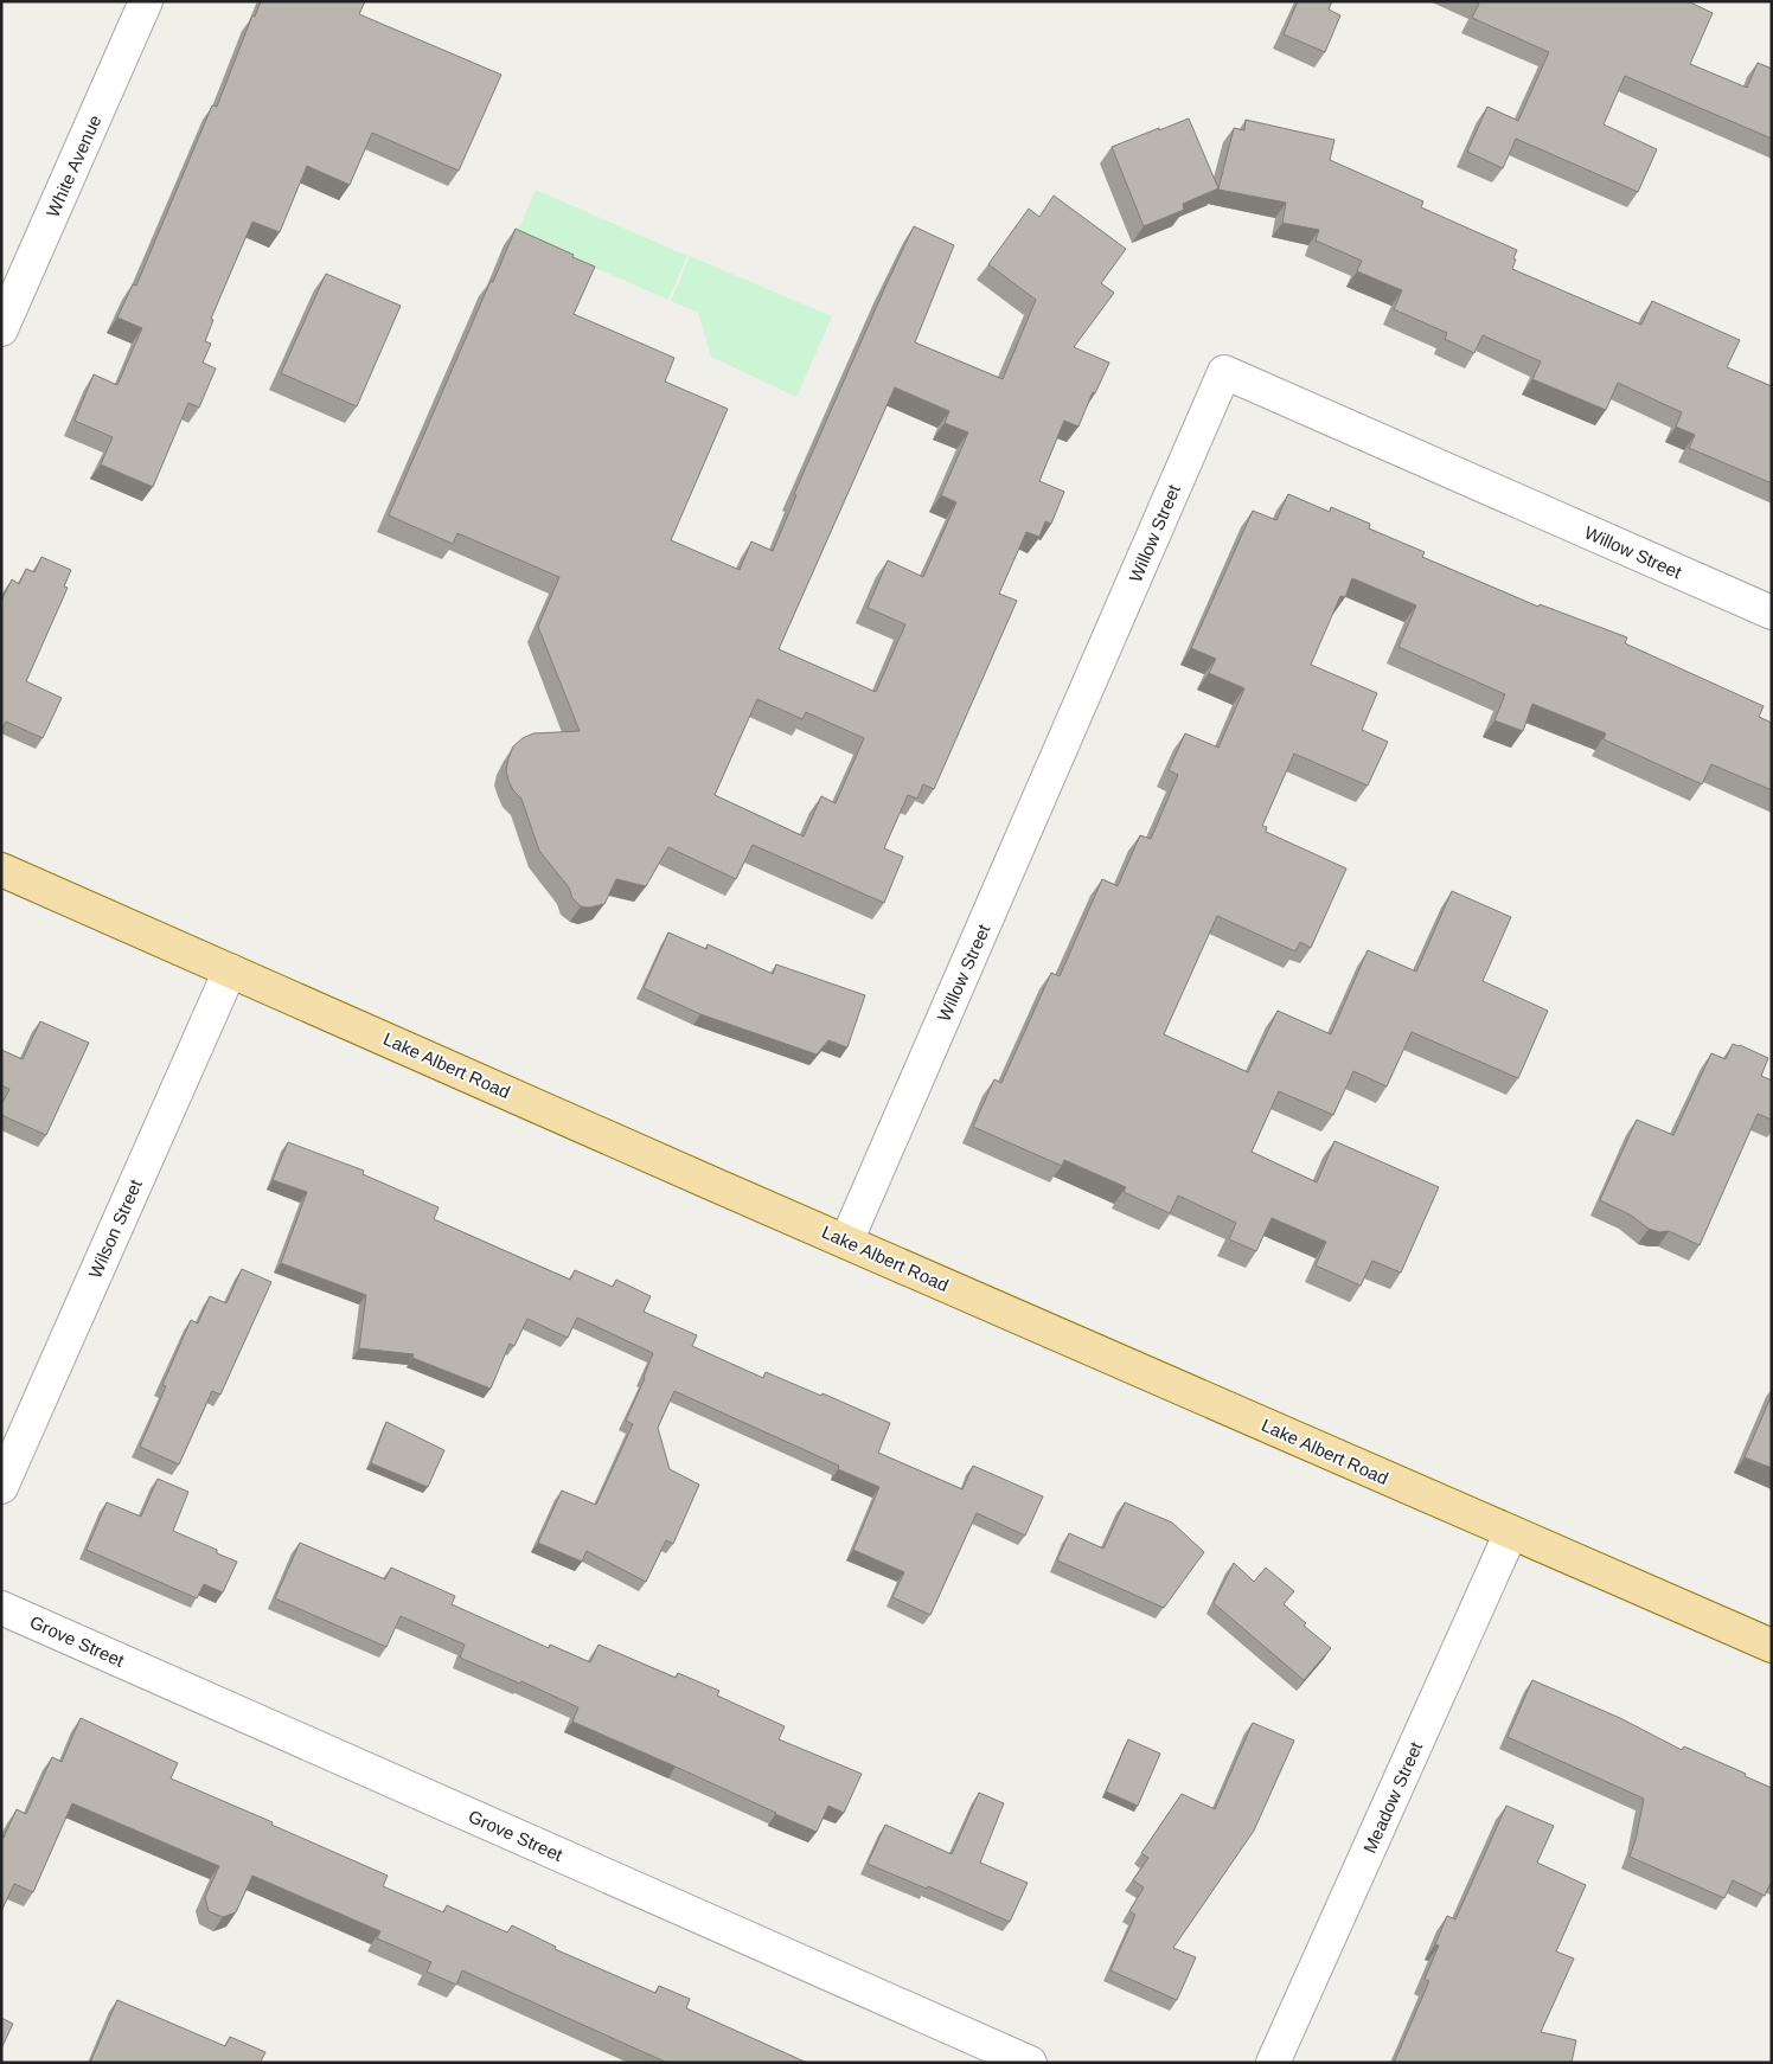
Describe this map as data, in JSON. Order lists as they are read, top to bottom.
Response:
{
  "streets": {
    "main road": ["Lake Albert Road"],
    "street": [
      "White Avenue",
      "Willow Street",
      "Wilson Street",
      "Grove Street",
      "Meadow Street"
    ]
  },
  "crossings": [
    ["Willow Street", "Lake Albert Road"],
    ["Lake Albert Road", "Wilson Street"],
    ["Lake Albert Road", "Meadow Street"]
  ]
}
